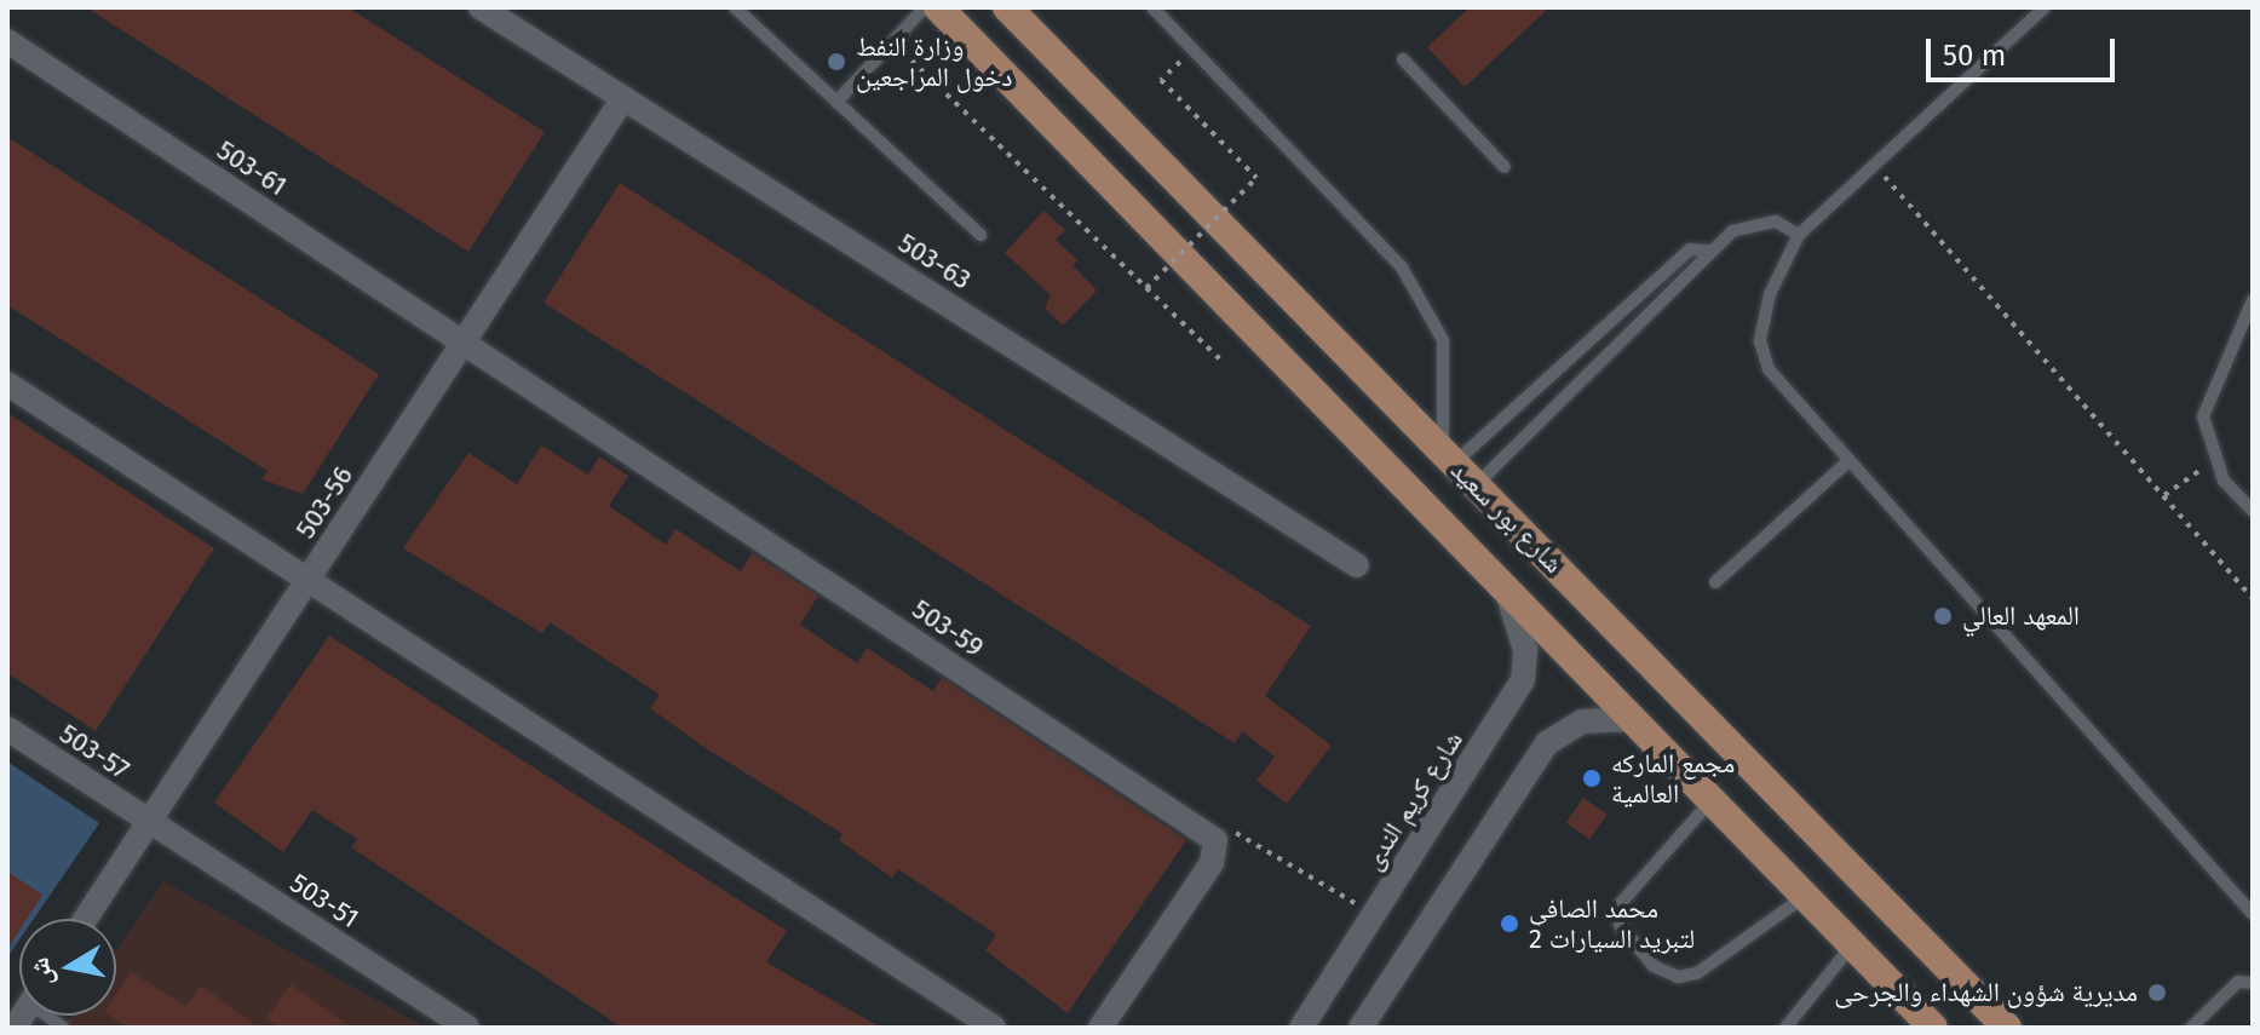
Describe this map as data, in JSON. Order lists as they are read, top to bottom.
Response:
{
  "streets": {
    "main road": ["شارع بور سعيد"],
    "street": [
      "503-61",
      "503-63",
      "503-56",
      "503-59",
      "503-57",
      "شارع كريم الندى",
      "503-51"
    ]
  },
  "crossings": [
    ["503-61", "503-56"],
    ["503-61", "503-59"],
    ["503-63", "503-56"],
    ["503-56", "503-59"],
    ["503-56", "503-57"],
    ["503-56", "503-51"],
    ["شارع بور سعيد", "شارع كريم الندى"],
    ["503-57", "503-51"]
  ],
  "places": [
    "وزارة النفط دخول المراجعين",
    "المعهد العالي",
    "مجمع الماركه العالمية",
    "محمد الصافي لتبريد السيارات 2",
    "مديرية شؤون الشهداء والجرحى"
  ],
  "scale_bar": "50 m",
  "north": "left"
}
